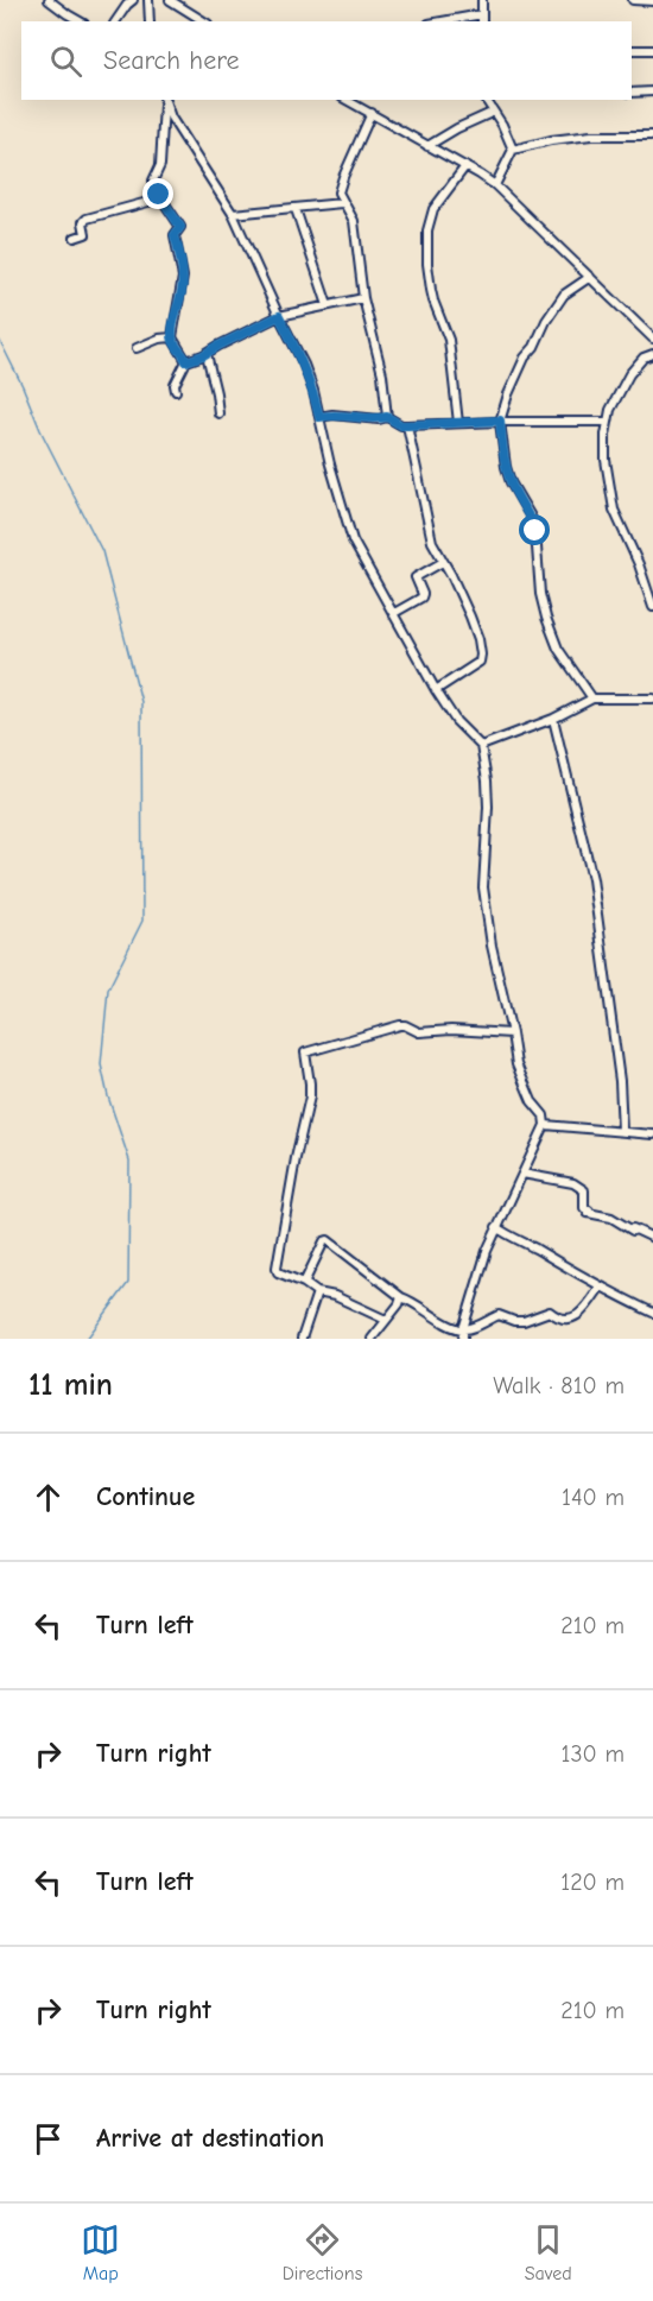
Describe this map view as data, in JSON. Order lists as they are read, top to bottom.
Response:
{
  "page": {
    "search": "Search here",
    "heading": ["11 min", "Walk · 810 m"],
    "list": [
      ["Continue", "140 m"],
      ["Turn left", "210 m"],
      ["Turn right", "130 m"],
      ["Turn left", "120 m"],
      ["Turn right", "210 m"],
      "Arrive at destination"
    ],
    "nav": ["Map", "Directions", "Saved"]
  }
}
